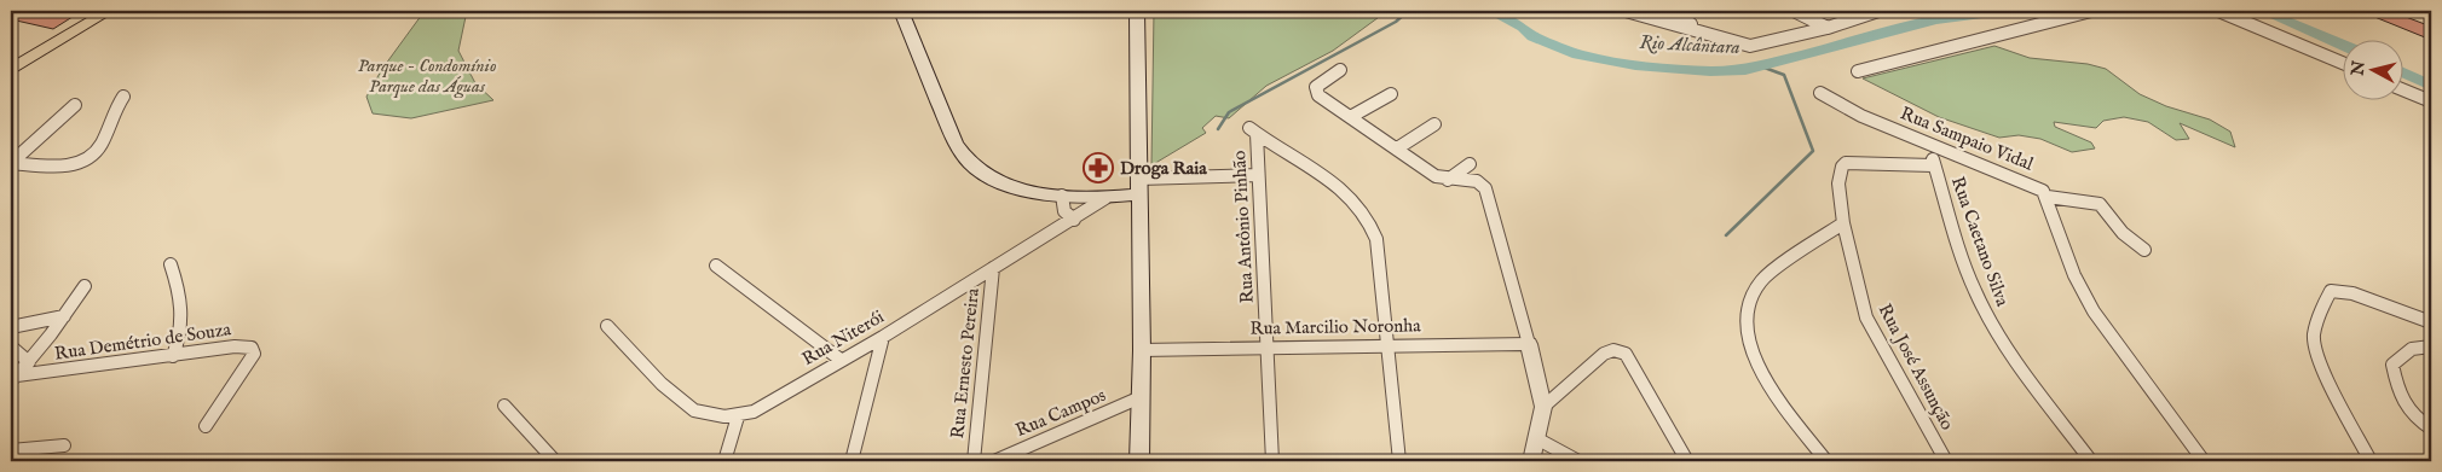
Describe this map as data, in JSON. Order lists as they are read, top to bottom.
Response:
{
  "streets": {
    "street": [
      "Rua Sampaio Vidal",
      "Rua Antônio Pinhão",
      "Rua Caetano Silva",
      "Rua Marcilio Noronha",
      "Rua Niterói",
      "Rua Demétrio de Souza",
      "Rua Ernesto Pereira",
      "Rua José Assunção",
      "Rua Campos"
    ]
  },
  "crossings": [
    ["Rua Sampaio Vidal", "Rua Caetano Silva"],
    ["Rua Antônio Pinhão", "Rua Marcilio Noronha"],
    ["Rua Caetano Silva", "Rua José Assunção"],
    ["Rua Niterói", "Rua Ernesto Pereira"]
  ],
  "water": ["Rio Alcântara"],
  "parks": ["Parque - Condomínio Parque das Águas"],
  "places": {
    "pharmacy": ["Droga Raia"]
  },
  "north": "left"
}
